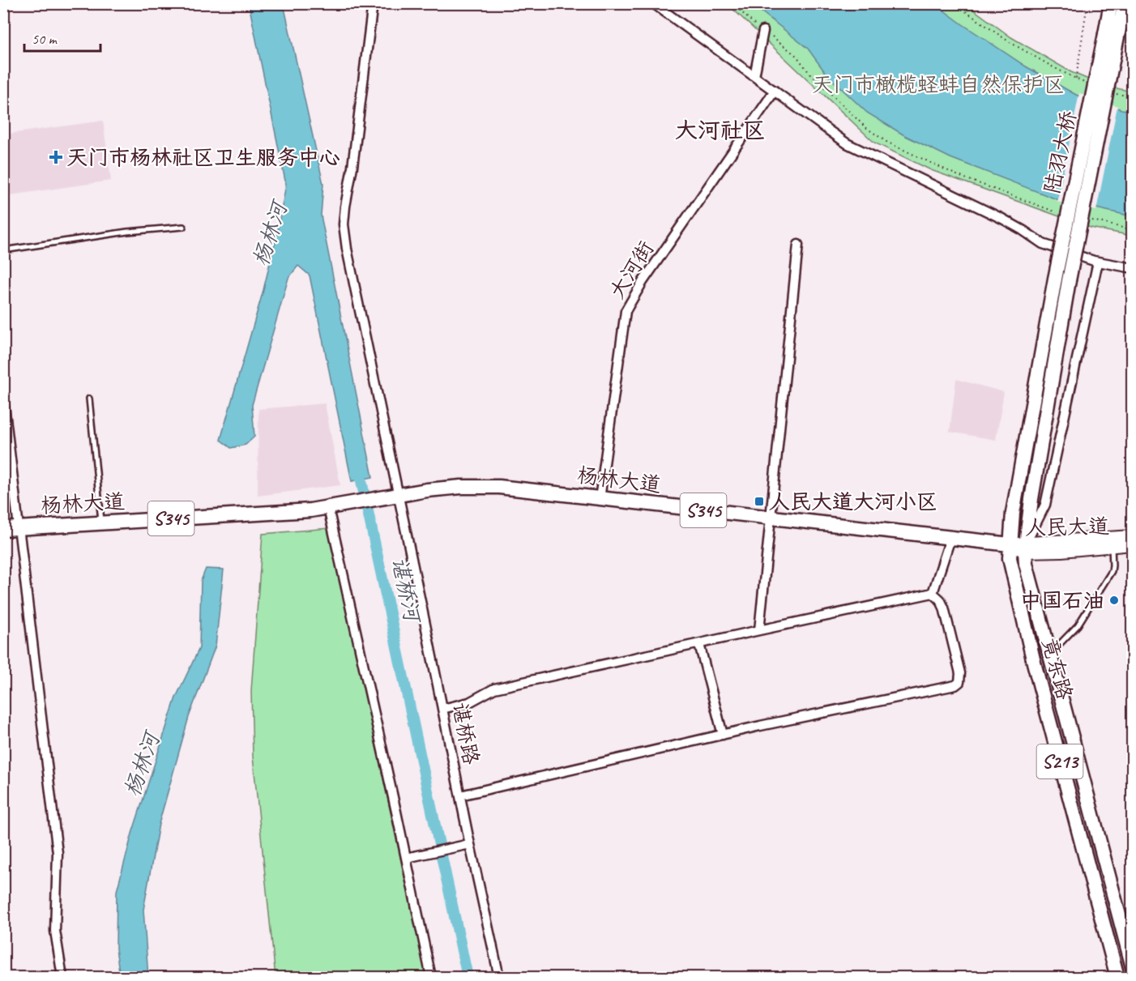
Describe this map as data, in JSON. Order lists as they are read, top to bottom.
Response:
{
  "streets": {
    "main road": [
      "陆羽大桥",
      "杨林大道",
      "S345",
      "人民大道",
      "竟东路",
      "S213"
    ],
    "street": ["大河街", "谌桥路"]
  },
  "crossings": [
    ["陆羽大桥", "竟东路"],
    ["大河街", "杨林大道"],
    ["杨林大道", "S345"],
    ["杨林大道", "人民大道"],
    ["杨林大道", "竟东路"],
    ["杨林大道", "谌桥路"],
    ["S345", "谌桥路"],
    ["人民大道", "竟东路"]
  ],
  "districts": ["大河社区"],
  "water": ["杨林河", "谌桥河"],
  "parks": ["天门市橄榄蛏蚌自然保护区"],
  "places": {
    "health": ["天门市杨林社区卫生服务中心"],
    "transit": ["人民大道大河小区"],
    "other": ["中国石油"]
  },
  "scale_bar": "50 m"
}
